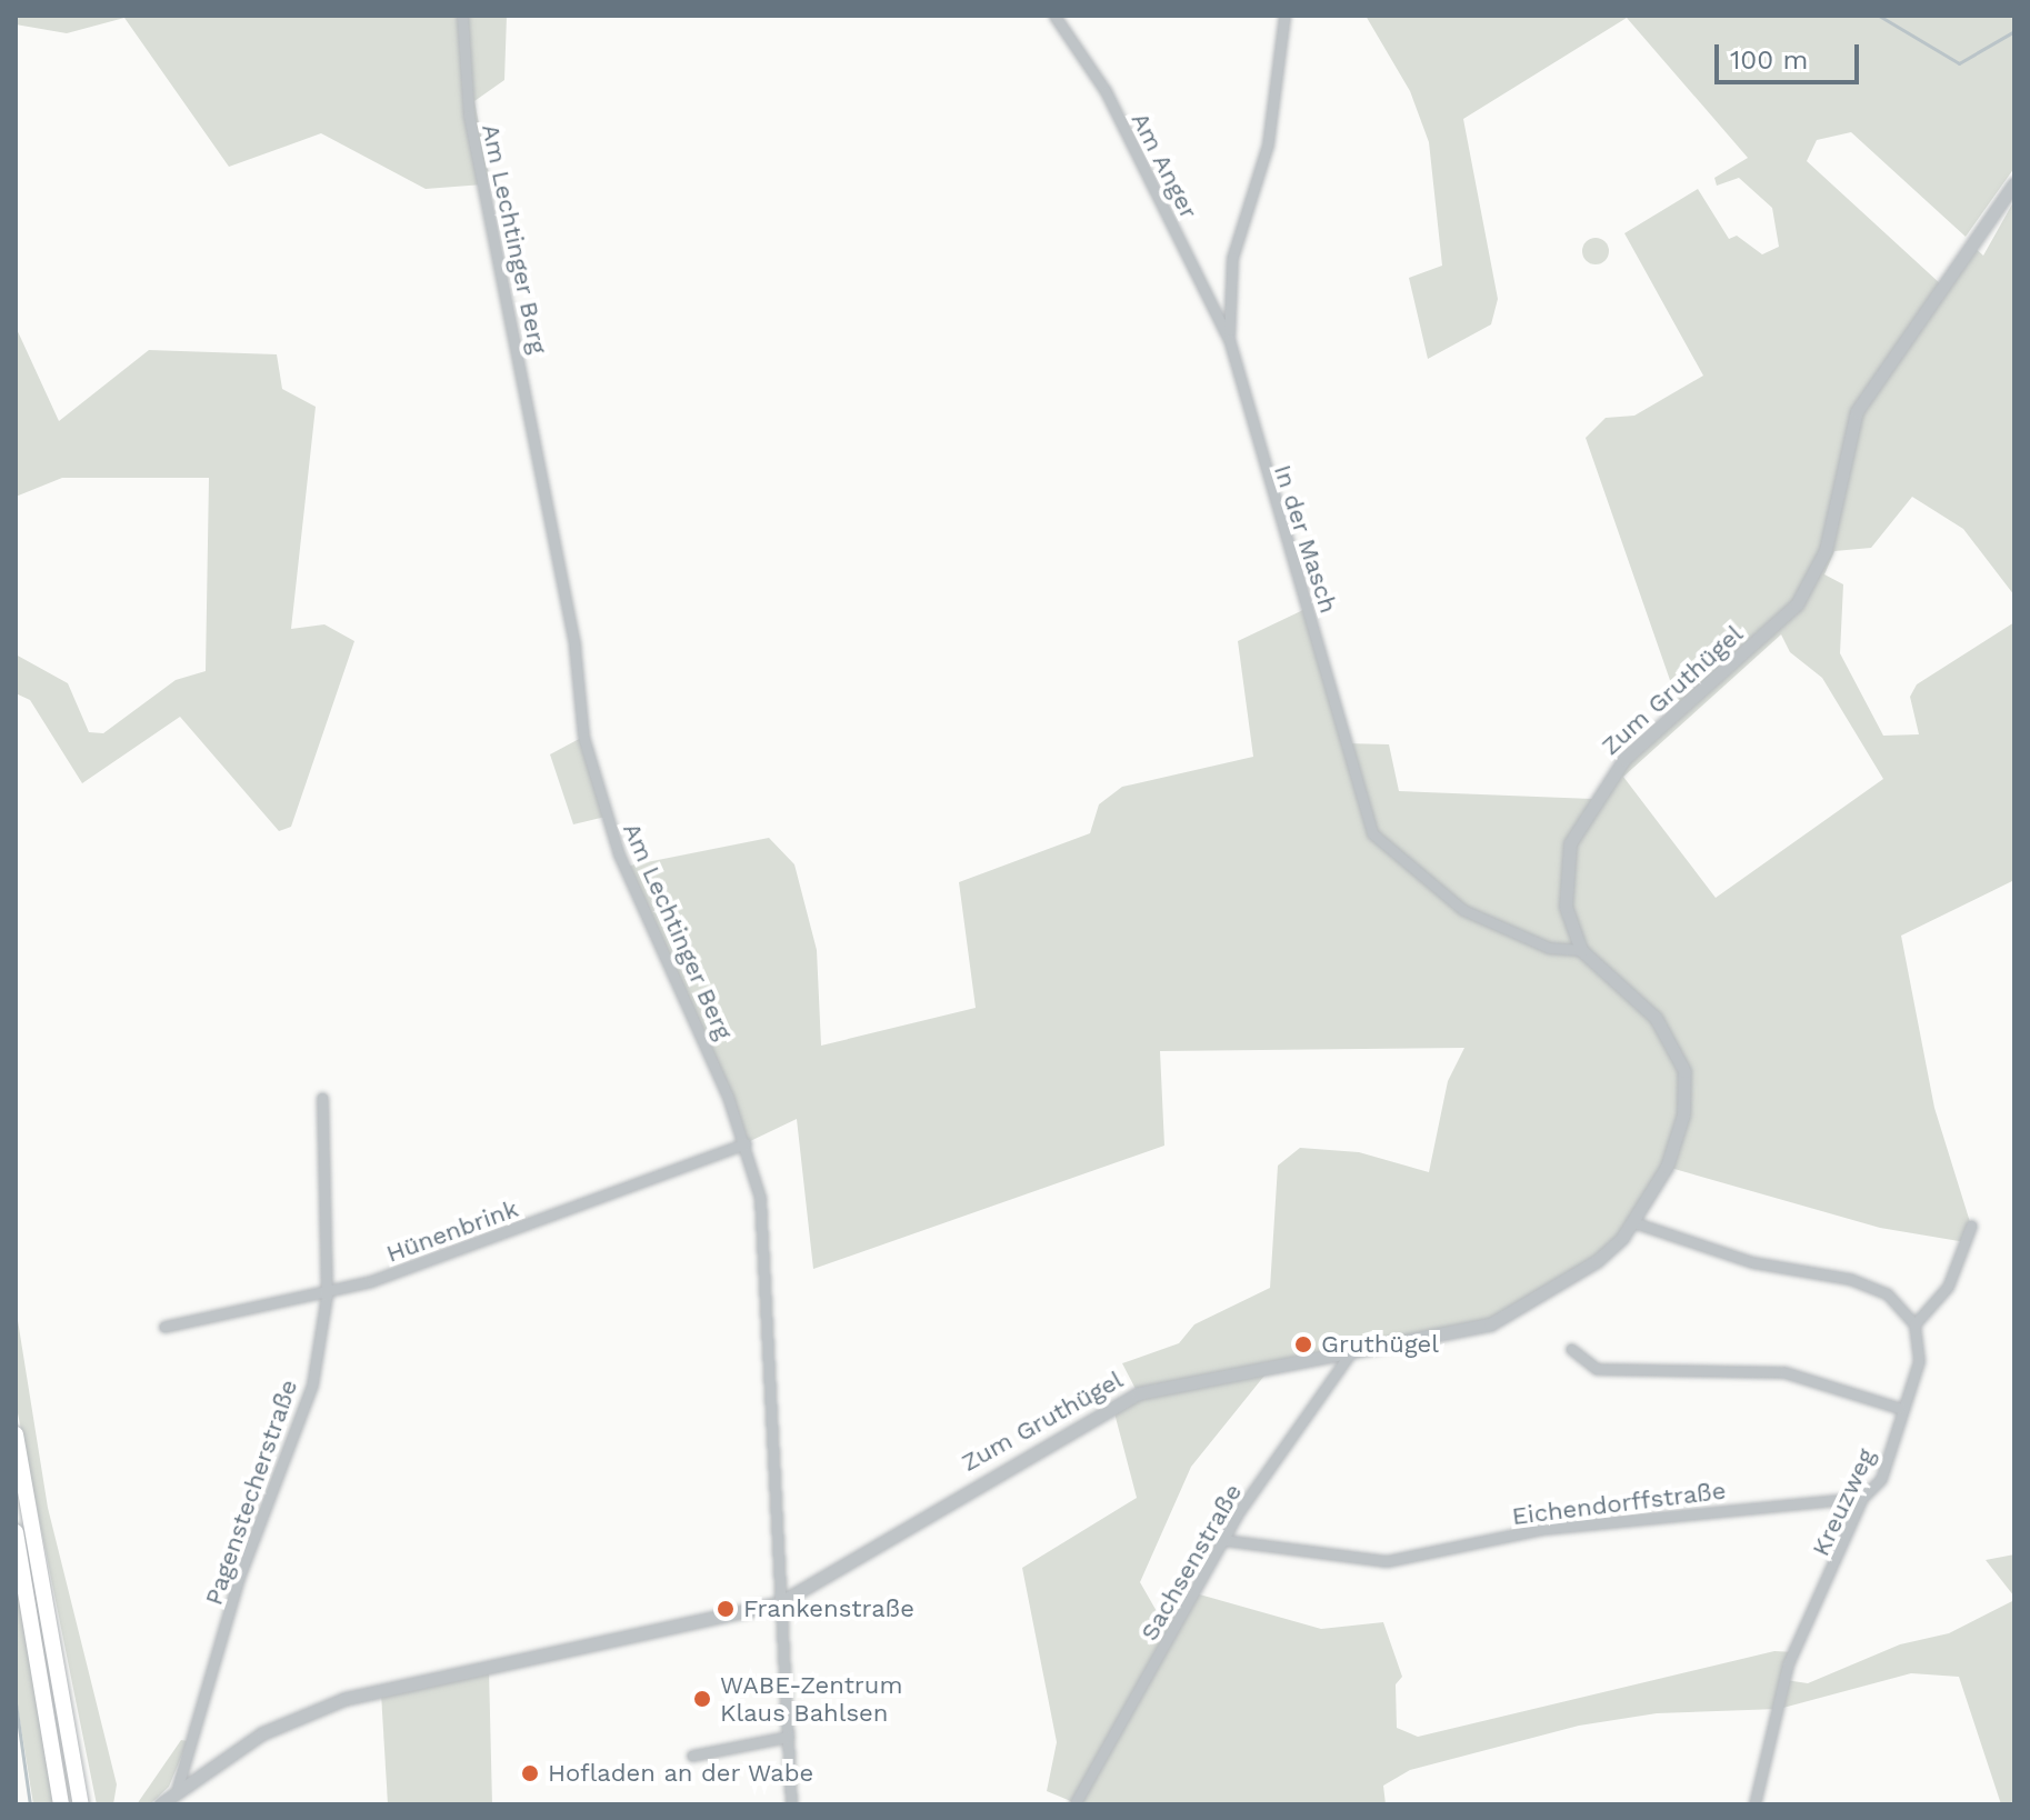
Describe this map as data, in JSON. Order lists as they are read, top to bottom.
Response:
{
  "streets": {
    "street": [
      "Am Anger",
      "Am Lechtinger Berg",
      "In der Masch",
      "Zum Gruthügel",
      "Hünenbrink",
      "Pagenstecherstraße",
      "Kreuzweg",
      "Eichendorffstraße",
      "Sachsenstraße"
    ]
  },
  "crossings": [
    ["Am Anger", "In der Masch"],
    ["Am Lechtinger Berg", "Zum Gruthügel"],
    ["Am Lechtinger Berg", "Hünenbrink"],
    ["In der Masch", "Zum Gruthügel"],
    ["Zum Gruthügel", "Pagenstecherstraße"],
    ["Zum Gruthügel", "Sachsenstraße"],
    ["Hünenbrink", "Pagenstecherstraße"],
    ["Kreuzweg", "Eichendorffstraße"],
    ["Eichendorffstraße", "Sachsenstraße"]
  ],
  "places": [
    "Gruthügel",
    "Frankenstraße",
    "WABE-Zentrum Klaus Bahlsen",
    "Hofladen an der Wabe"
  ],
  "scale_bar": "100 m"
}
